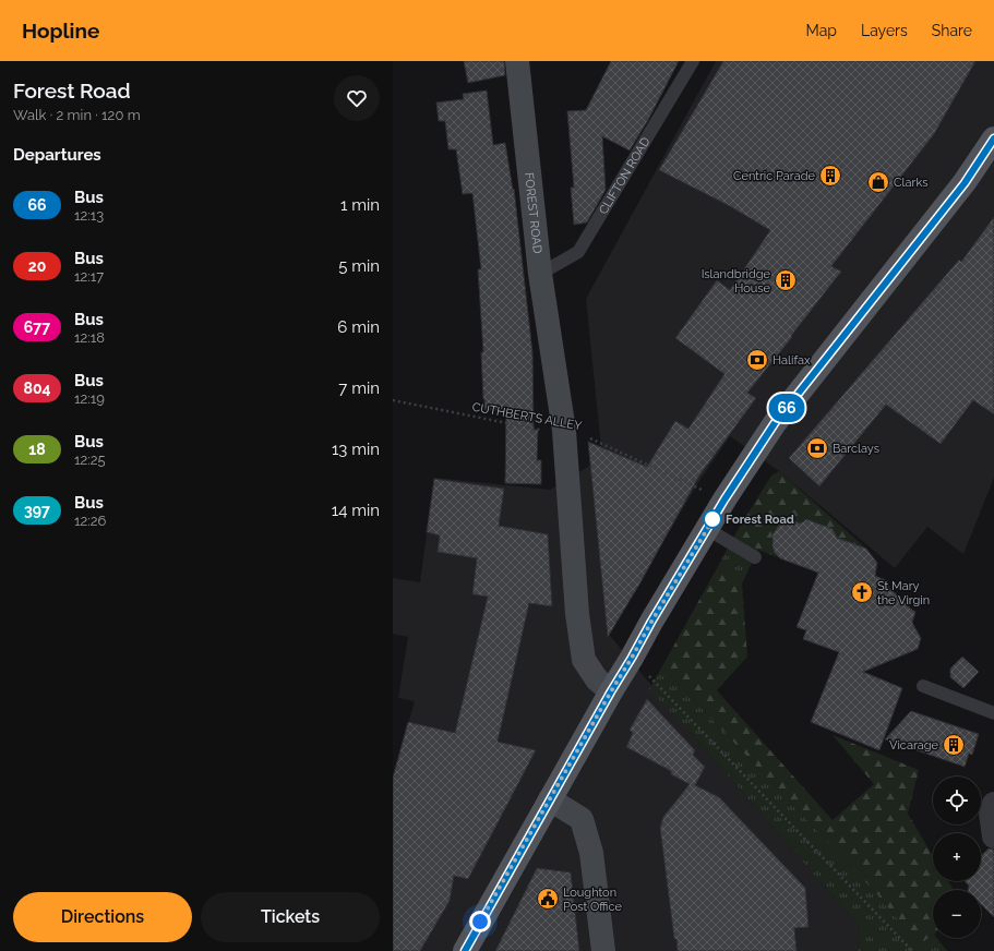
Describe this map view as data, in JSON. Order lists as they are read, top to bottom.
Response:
{
  "streets": {
    "street": ["FOREST ROAD"],
    "lane": ["CLIFTON ROAD"],
    "path": ["CUTHBERTS ALLEY"]
  },
  "crossings": [
    ["CLIFTON ROAD", "FOREST ROAD"],
    ["FOREST ROAD", "CUTHBERTS ALLEY"]
  ],
  "places": {
    "building": ["Centric Parade", "Islandbridge House", "Vicarage"],
    "shop": ["Clarks"],
    "bank": ["Halifax", "Barclays"],
    "other": ["Forest Road"],
    "church": ["St Mary the Virgin"],
    "public building": ["Loughton Post Office"]
  },
  "lines": ["bus line 66"],
  "page": {
    "header": "Hopline",
    "nav": ["Map", "Layers", "Share"],
    "heading": [
      ["Forest Road", "Walk · 2 min · 120 m"],
      "Departures"
    ],
    "on_map": "66",
    "list": [
      {
        "mark": "66",
        "name": "Bus",
        "note": "12:13",
        "value": "1 min"
      },
      {
        "mark": "20",
        "name": "Bus",
        "note": "12:17",
        "value": "5 min"
      },
      {
        "mark": "677",
        "name": "Bus",
        "note": "12:18",
        "value": "6 min"
      },
      {
        "mark": "804",
        "name": "Bus",
        "note": "12:19",
        "value": "7 min"
      },
      {
        "mark": "18",
        "name": "Bus",
        "note": "12:25",
        "value": "13 min"
      },
      {
        "mark": "397",
        "name": "Bus",
        "note": "12:26",
        "value": "14 min"
      }
    ],
    "map_buttons": ["+", "−"],
    "buttons": ["Directions", "Tickets"]
  }
}
